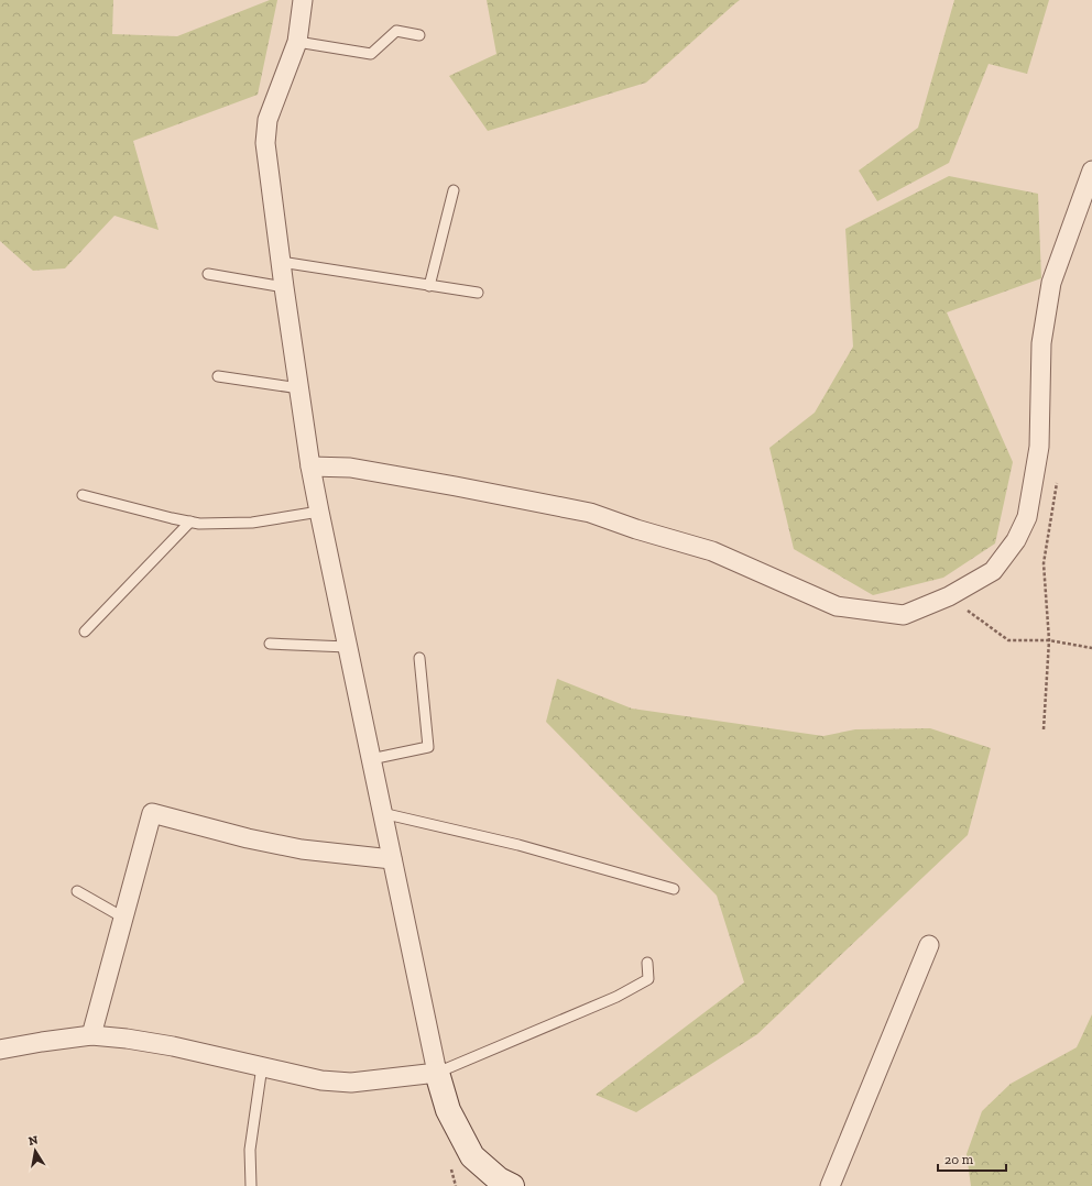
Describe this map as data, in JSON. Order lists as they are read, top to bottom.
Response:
{
  "scale_bar": "20 m",
  "north": "top"
}
